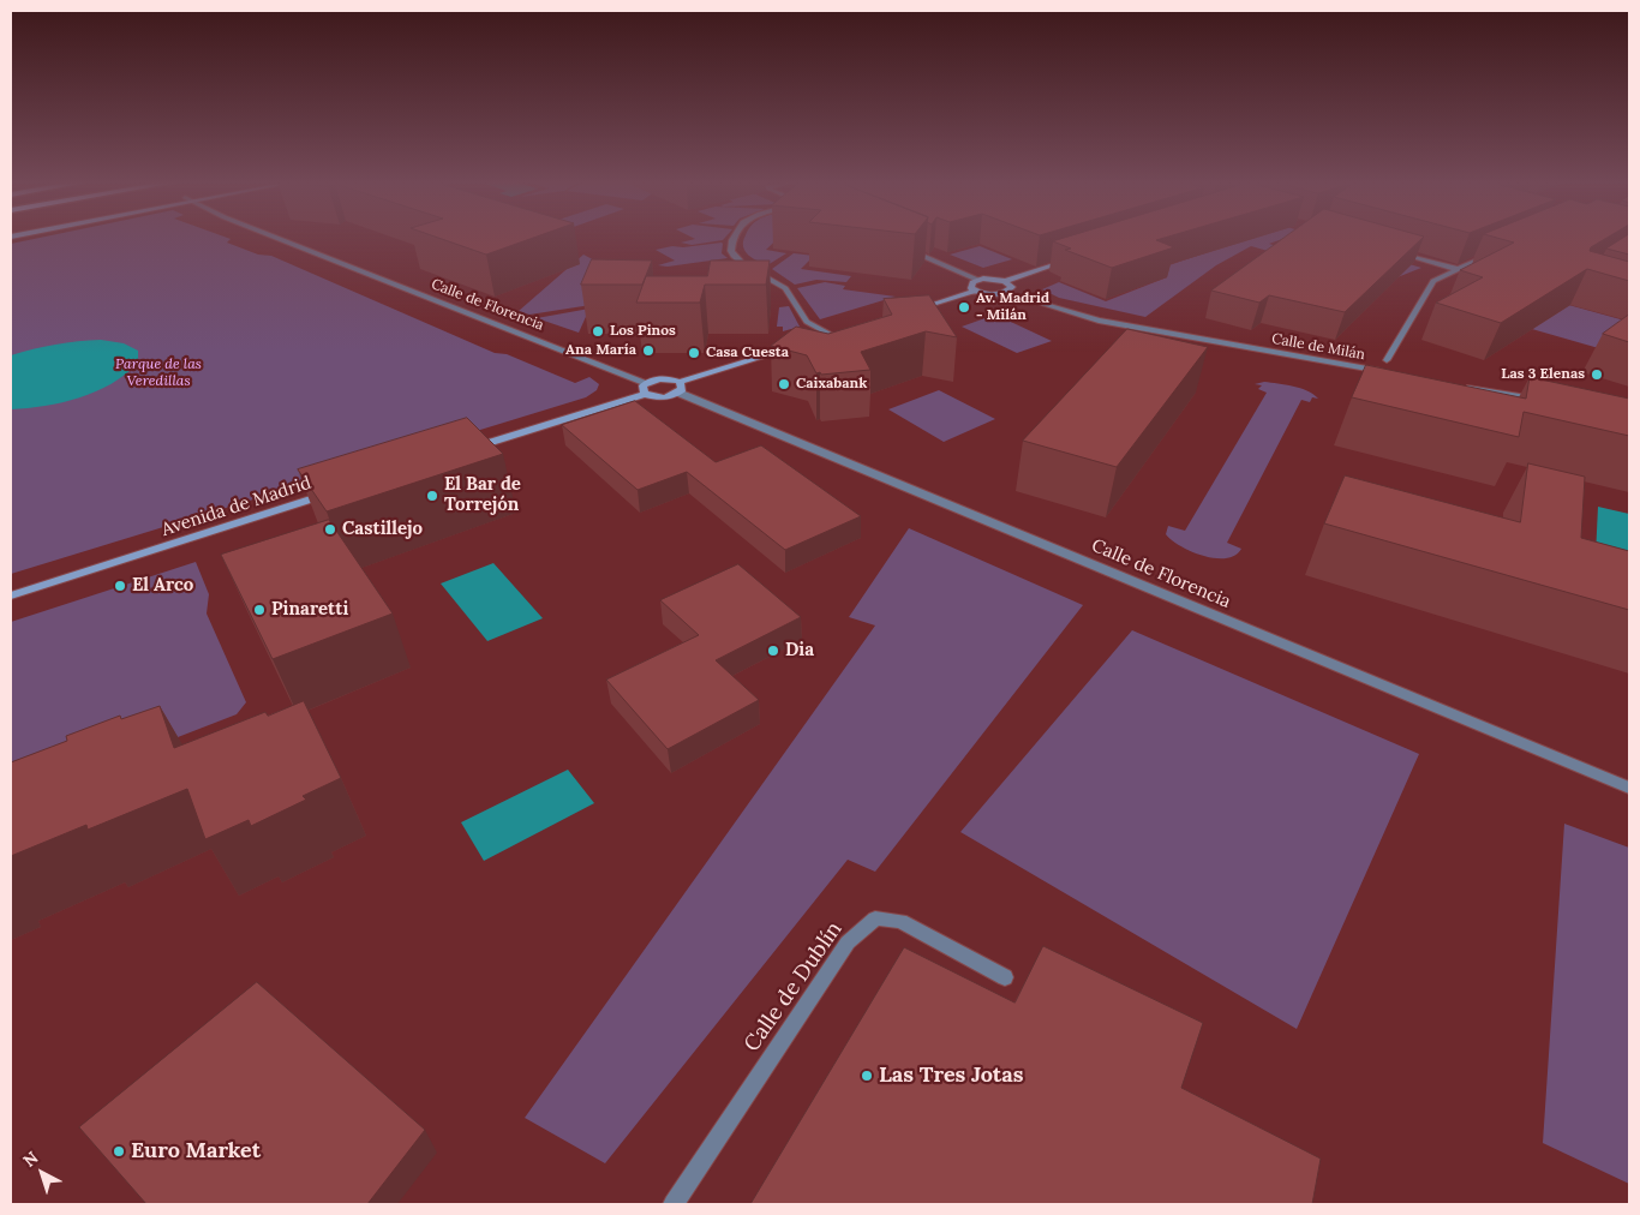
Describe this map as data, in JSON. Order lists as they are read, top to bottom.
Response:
{
  "streets": {
    "street": [
      "Calle de Florencia",
      "Calle de Milán",
      "Avenida de Madrid",
      "Calle de Dublín"
    ]
  },
  "parks": ["Parque de las Veredillas"],
  "places": [
    "Av. Madrid - Milán",
    "Los Pinos",
    "Ana María",
    "Casa Cuesta",
    "Las 3 Elenas",
    "Caixabank",
    "El Bar de Torrejón",
    "Castillejo",
    "El Arco",
    "Pinaretti",
    "Dia",
    "Las Tres Jotas",
    "Euro Market"
  ],
  "north": "top left"
}
